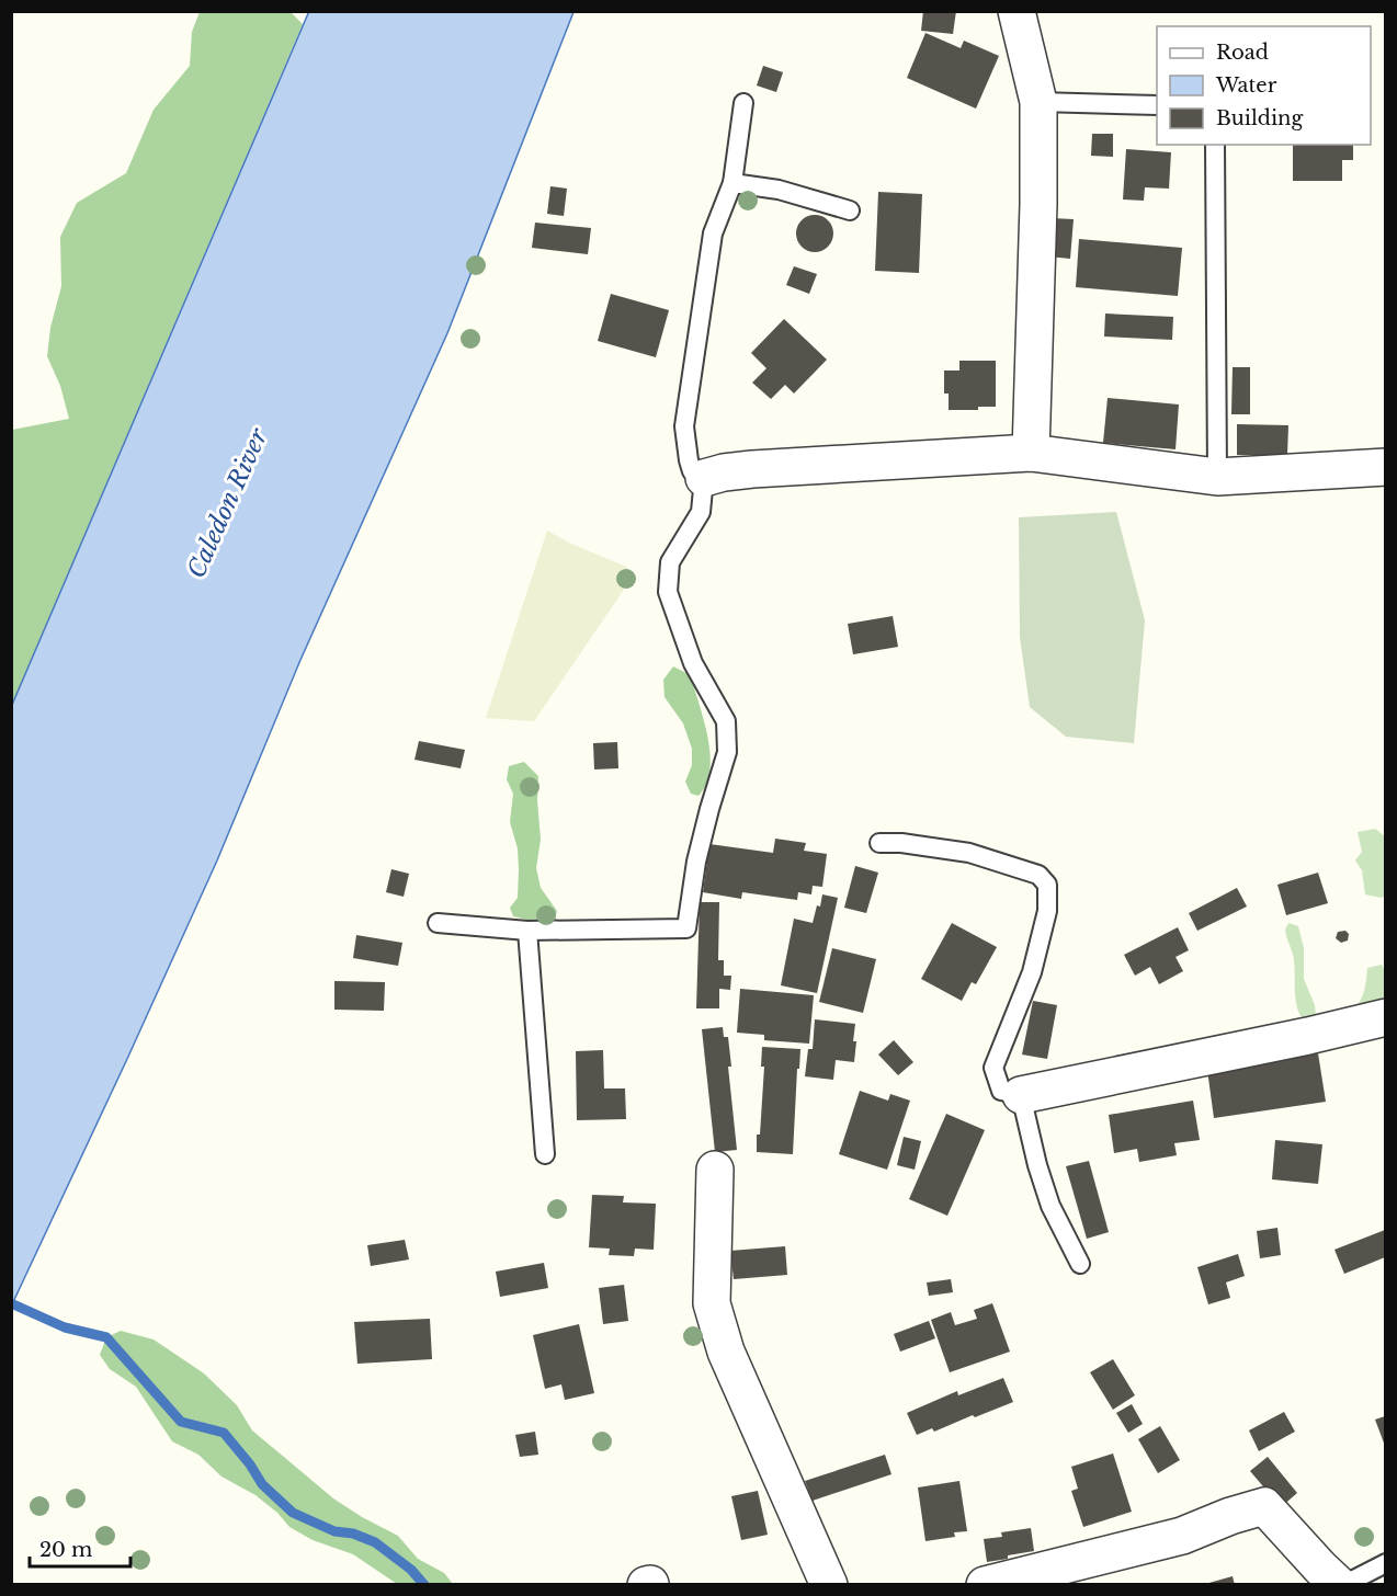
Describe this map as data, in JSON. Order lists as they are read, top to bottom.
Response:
{
  "water": ["Caledon River"],
  "legend": ["Road", "Water", "Building"],
  "scale_bar": "20 m"
}
